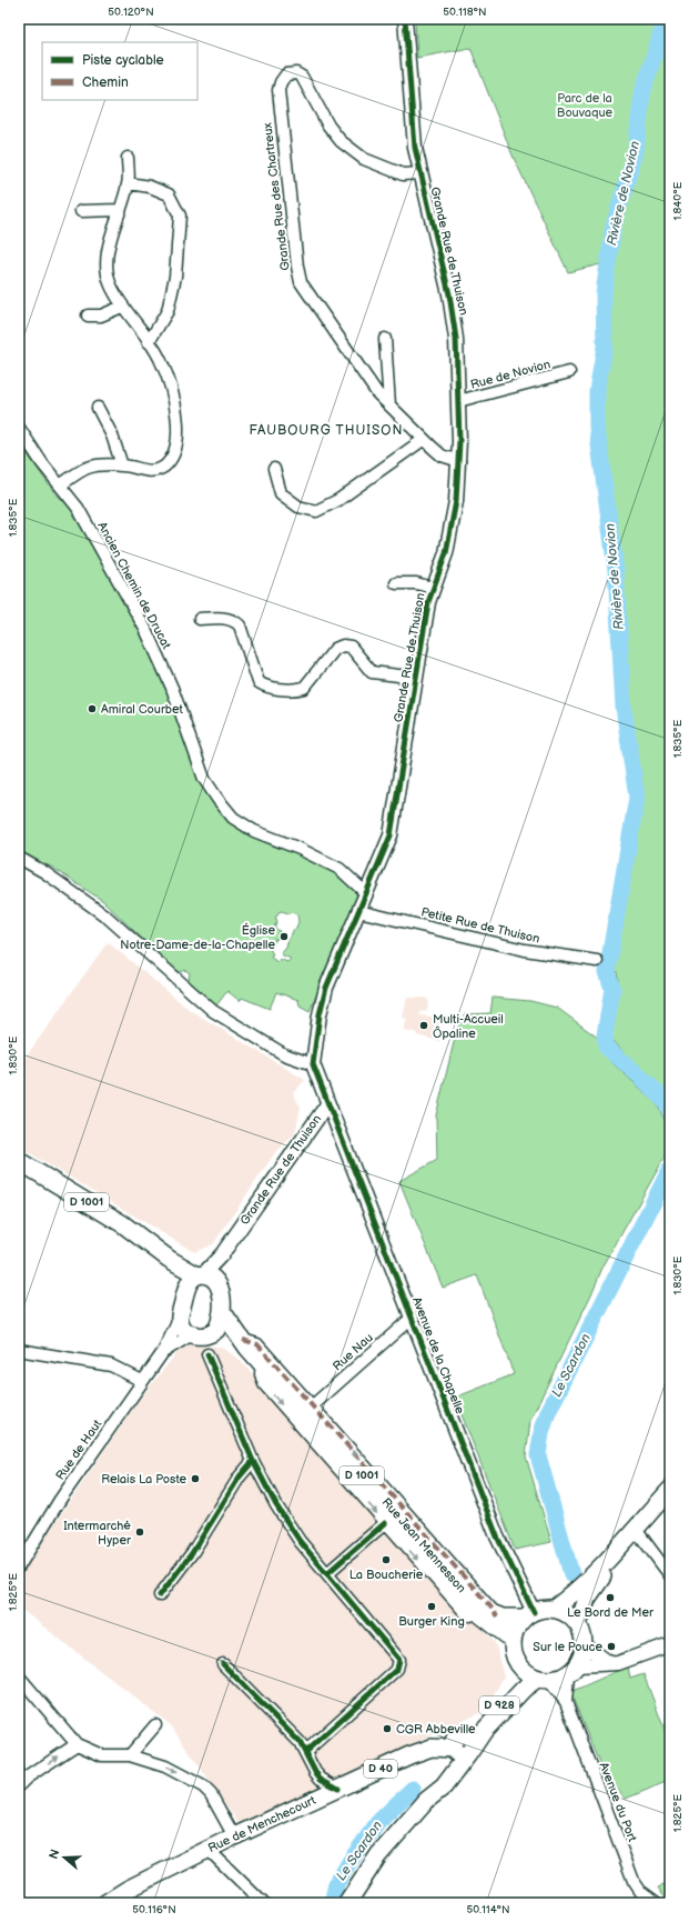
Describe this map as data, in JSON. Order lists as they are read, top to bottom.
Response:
{
  "streets": {
    "main road": [
      "D 1001",
      "Rue Jean Mennesson",
      "D 928",
      "D 40",
      "Rue de Menchecourt"
    ],
    "street": [
      "Grande Rue des Chartreux",
      "Grande Rue de Thuison",
      "Rue de Novion",
      "Ancien Chemin de Drucat",
      "Petite Rue de Thuison",
      "Rue Nau",
      "Avenue de la Chapelle",
      "Rue de Haut",
      "Avenue du Port"
    ]
  },
  "crossings": [
    ["Grande Rue des Chartreux", "Grande Rue de Thuison"],
    ["Grande Rue de Thuison", "Rue de Novion"],
    ["Grande Rue de Thuison", "Ancien Chemin de Drucat"],
    ["Grande Rue de Thuison", "Petite Rue de Thuison"],
    ["Grande Rue de Thuison", "D 1001"],
    ["Grande Rue de Thuison", "Avenue de la Chapelle"],
    ["Grande Rue de Thuison", "Rue de Haut"],
    ["Grande Rue de Thuison", "Rue Jean Mennesson"],
    ["D 1001", "Rue de Haut"],
    ["D 1001", "Rue Jean Mennesson"],
    ["Rue Nau", "Avenue de la Chapelle"],
    ["Avenue de la Chapelle", "Rue Jean Mennesson"],
    ["Avenue de la Chapelle", "D 928"],
    ["Avenue de la Chapelle", "Avenue du Port"],
    ["Rue de Haut", "Rue Jean Mennesson"],
    ["Rue Jean Mennesson", "D 928"],
    ["Rue Jean Mennesson", "Avenue du Port"],
    ["D 928", "Avenue du Port"],
    ["D 928", "Rue de Menchecourt"]
  ],
  "districts": ["FAUBOURG THUISON"],
  "water": ["Rivière de Novion", "Le Scardon"],
  "parks": ["Parc de la Bouvaque"],
  "places": [
    "Amiral Courbet",
    "Église Notre-Dame-de-la-Chapelle",
    "Multi-Accueil Ôpaline",
    "Relais La Poste",
    "Intermarché Hyper",
    "La Boucherie",
    "Le Bord de Mer",
    "Burger King",
    "Sur le Pouce",
    "CGR Abbeville"
  ],
  "legend": ["Piste cyclable", "Chemin"],
  "north": "left",
  "coordinates": [
    "50.120°N",
    "50.118°N",
    "1.840°E",
    "1.835°E",
    "1.830°E",
    "1.825°E",
    "50.116°N",
    "50.114°N"
  ]
}
